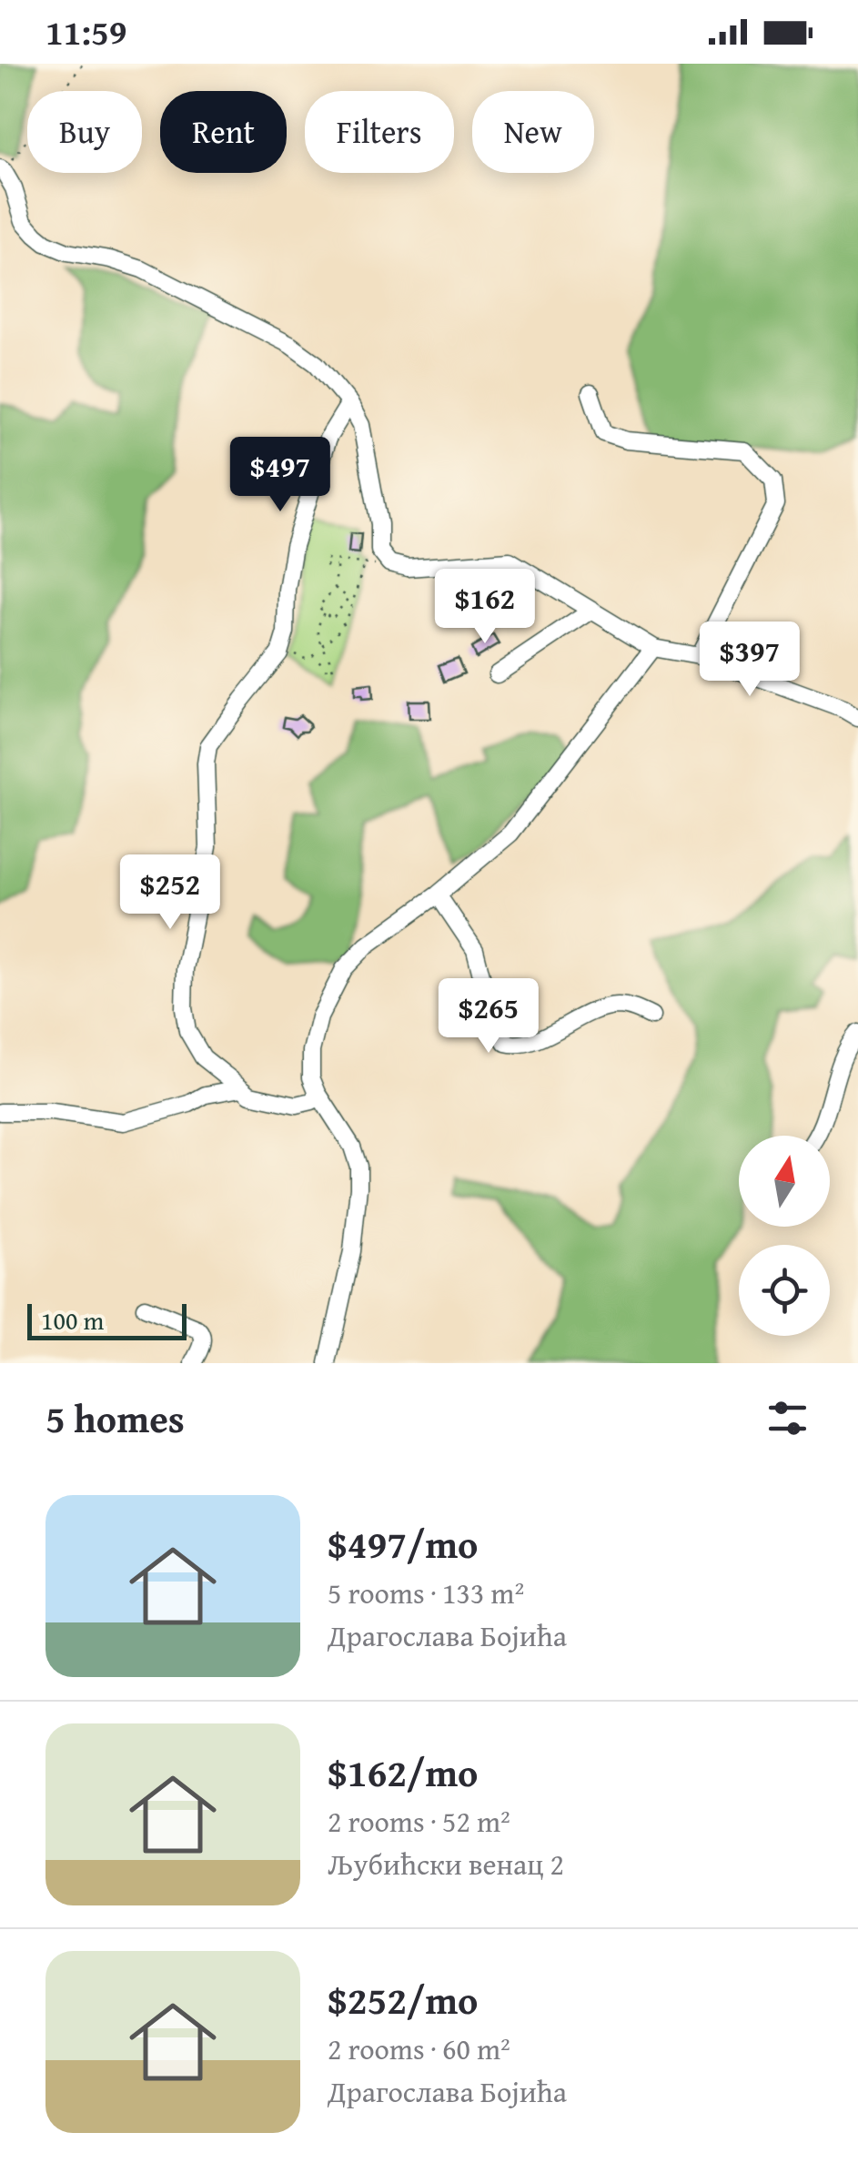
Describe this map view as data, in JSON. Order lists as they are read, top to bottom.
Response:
{
  "scale_bar": "100 m",
  "north": "top",
  "page": {
    "status": "11:59",
    "chip": [
      "Buy",
      "Rent",
      "Filters",
      "New"
    ],
    "price": [
      "$497",
      "$162",
      "$397",
      "$252",
      "$265"
    ],
    "scale": "100 m",
    "heading": "5 homes",
    "list": [
      {
        "name": "$497/mo",
        "note": "5 rooms · 133 m² · Драгослава Бојића"
      },
      {
        "name": "$162/mo",
        "note": "2 rooms · 52 m² · Љубићски венац 2"
      },
      {
        "name": "$252/mo",
        "note": "2 rooms · 60 m² · Драгослава Бојића"
      }
    ]
  }
}
